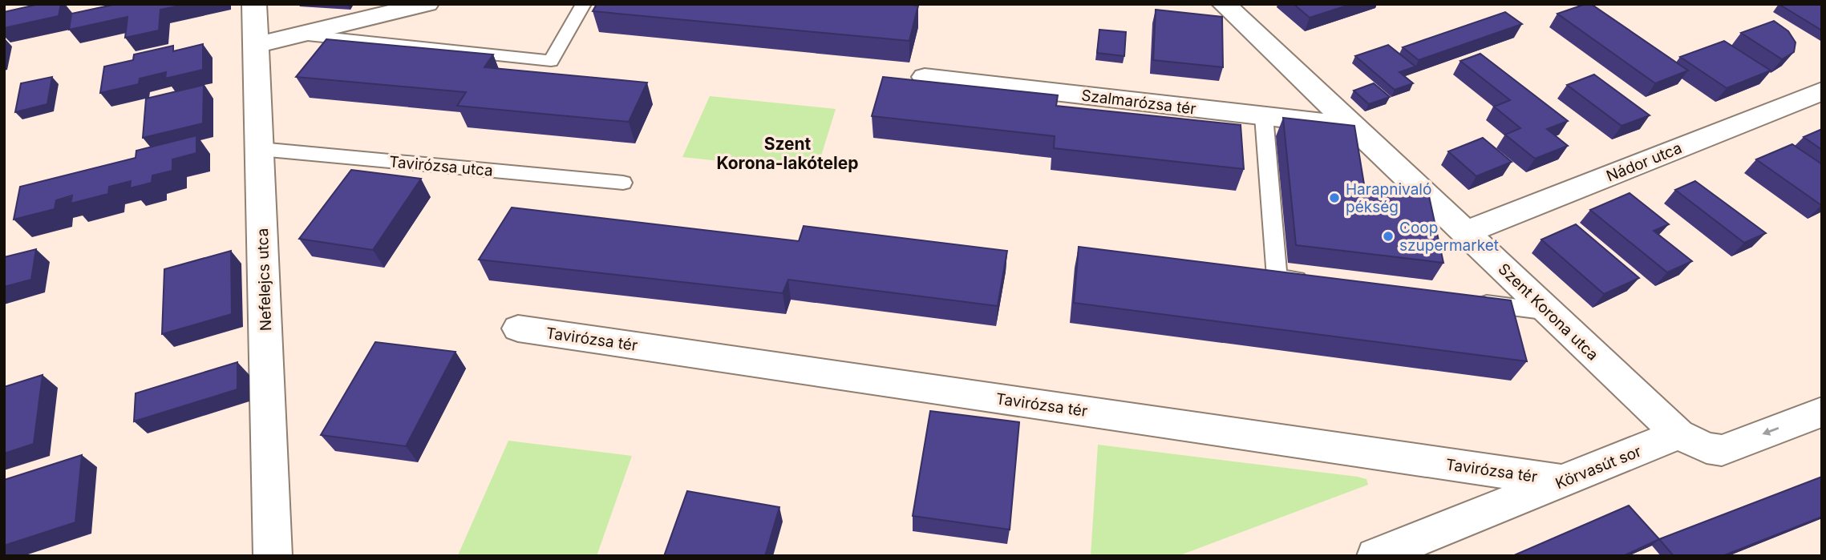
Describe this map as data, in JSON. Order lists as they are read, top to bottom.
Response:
{
  "streets": {
    "street": [
      "Szalmarózsa tér",
      "Nádor utca",
      "Nefelejcs utca",
      "Szent Korona utca",
      "Tavirózsa tér",
      "Körvasút sor"
    ],
    "lane": ["Tavirózsa utca"]
  },
  "crossings": [
    ["Szalmarózsa tér", "Szent Korona utca"],
    ["Nádor utca", "Szent Korona utca"],
    ["Tavirózsa utca", "Nefelejcs utca"],
    ["Szent Korona utca", "Körvasút sor"],
    ["Tavirózsa tér", "Körvasút sor"]
  ],
  "districts": ["Szent Korona-lakótelep"],
  "places": ["Harapnivaló pékség", "Coop szupermarket"]
}
